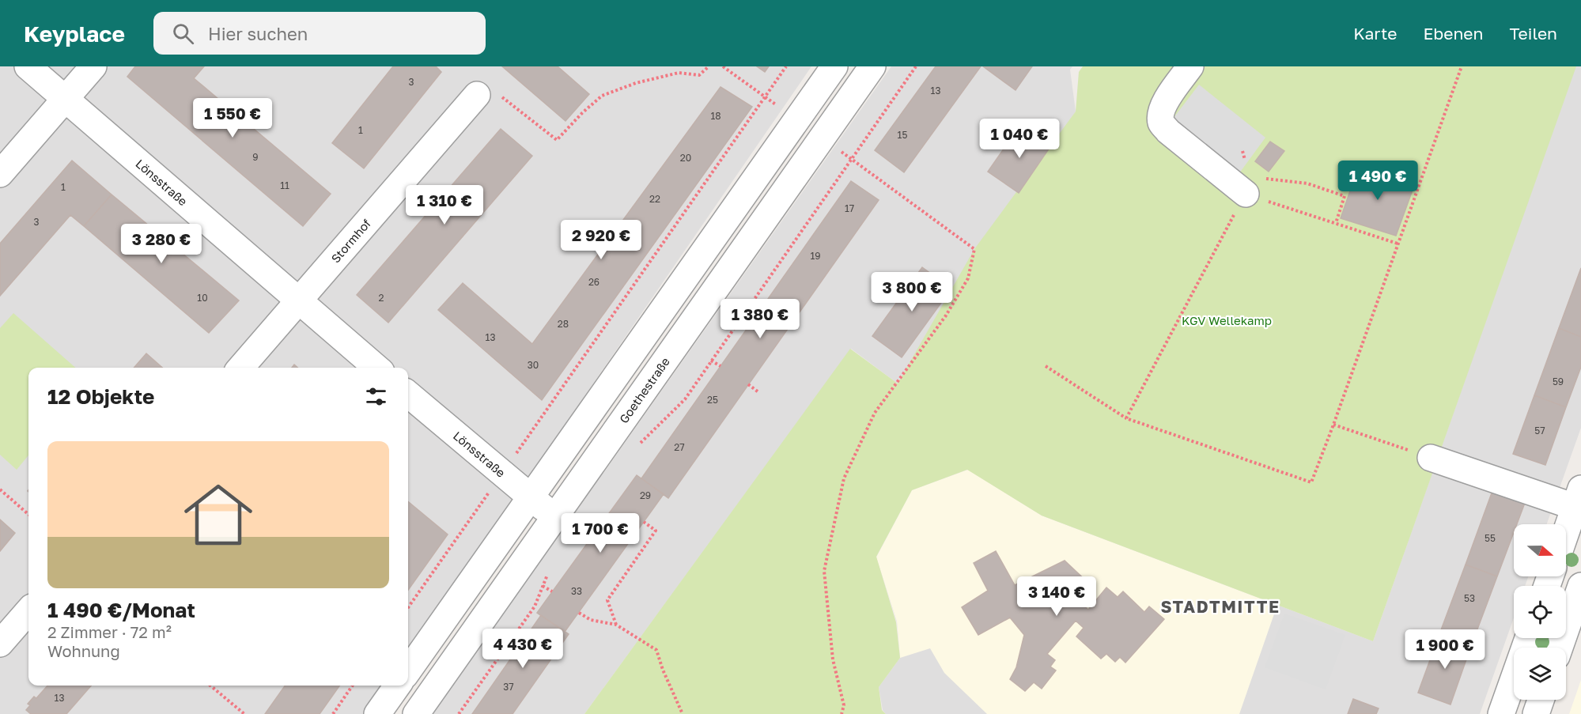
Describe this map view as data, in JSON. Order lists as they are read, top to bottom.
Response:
{
  "streets": {
    "street": ["Lönsstraße", "Stormhof", "Goethestraße"]
  },
  "crossings": [
    ["Lönsstraße", "Stormhof"],
    ["Lönsstraße", "Goethestraße"]
  ],
  "districts": ["STADTMITTE"],
  "parks": ["KGV Wellekamp"],
  "house_numbers": [
    "3",
    "13",
    "18",
    "1",
    "15",
    "9",
    "20",
    "11",
    "1",
    "22",
    "17",
    "3",
    "19",
    "26",
    "10",
    "2",
    "28",
    "13",
    "30",
    "59",
    "25",
    "57",
    "27",
    "29",
    "55",
    "33",
    "53",
    "37",
    "13"
  ],
  "north": "right",
  "page": {
    "header": "Keyplace",
    "search": "Hier suchen",
    "nav": ["Karte", "Ebenen", "Teilen"],
    "price": [
      "1 550 €",
      "1 040 €",
      "1 490 €",
      "1 310 €",
      "2 920 €",
      "3 280 €",
      "3 800 €",
      "1 380 €",
      "1 700 €",
      "3 140 €",
      "4 430 €",
      "1 900 €"
    ],
    "heading": "12 Objekte",
    "list": [
      {
        "name": "1 490 €/Monat",
        "note": "2 Zimmer · 72 m² · Wohnung"
      }
    ]
  }
}
